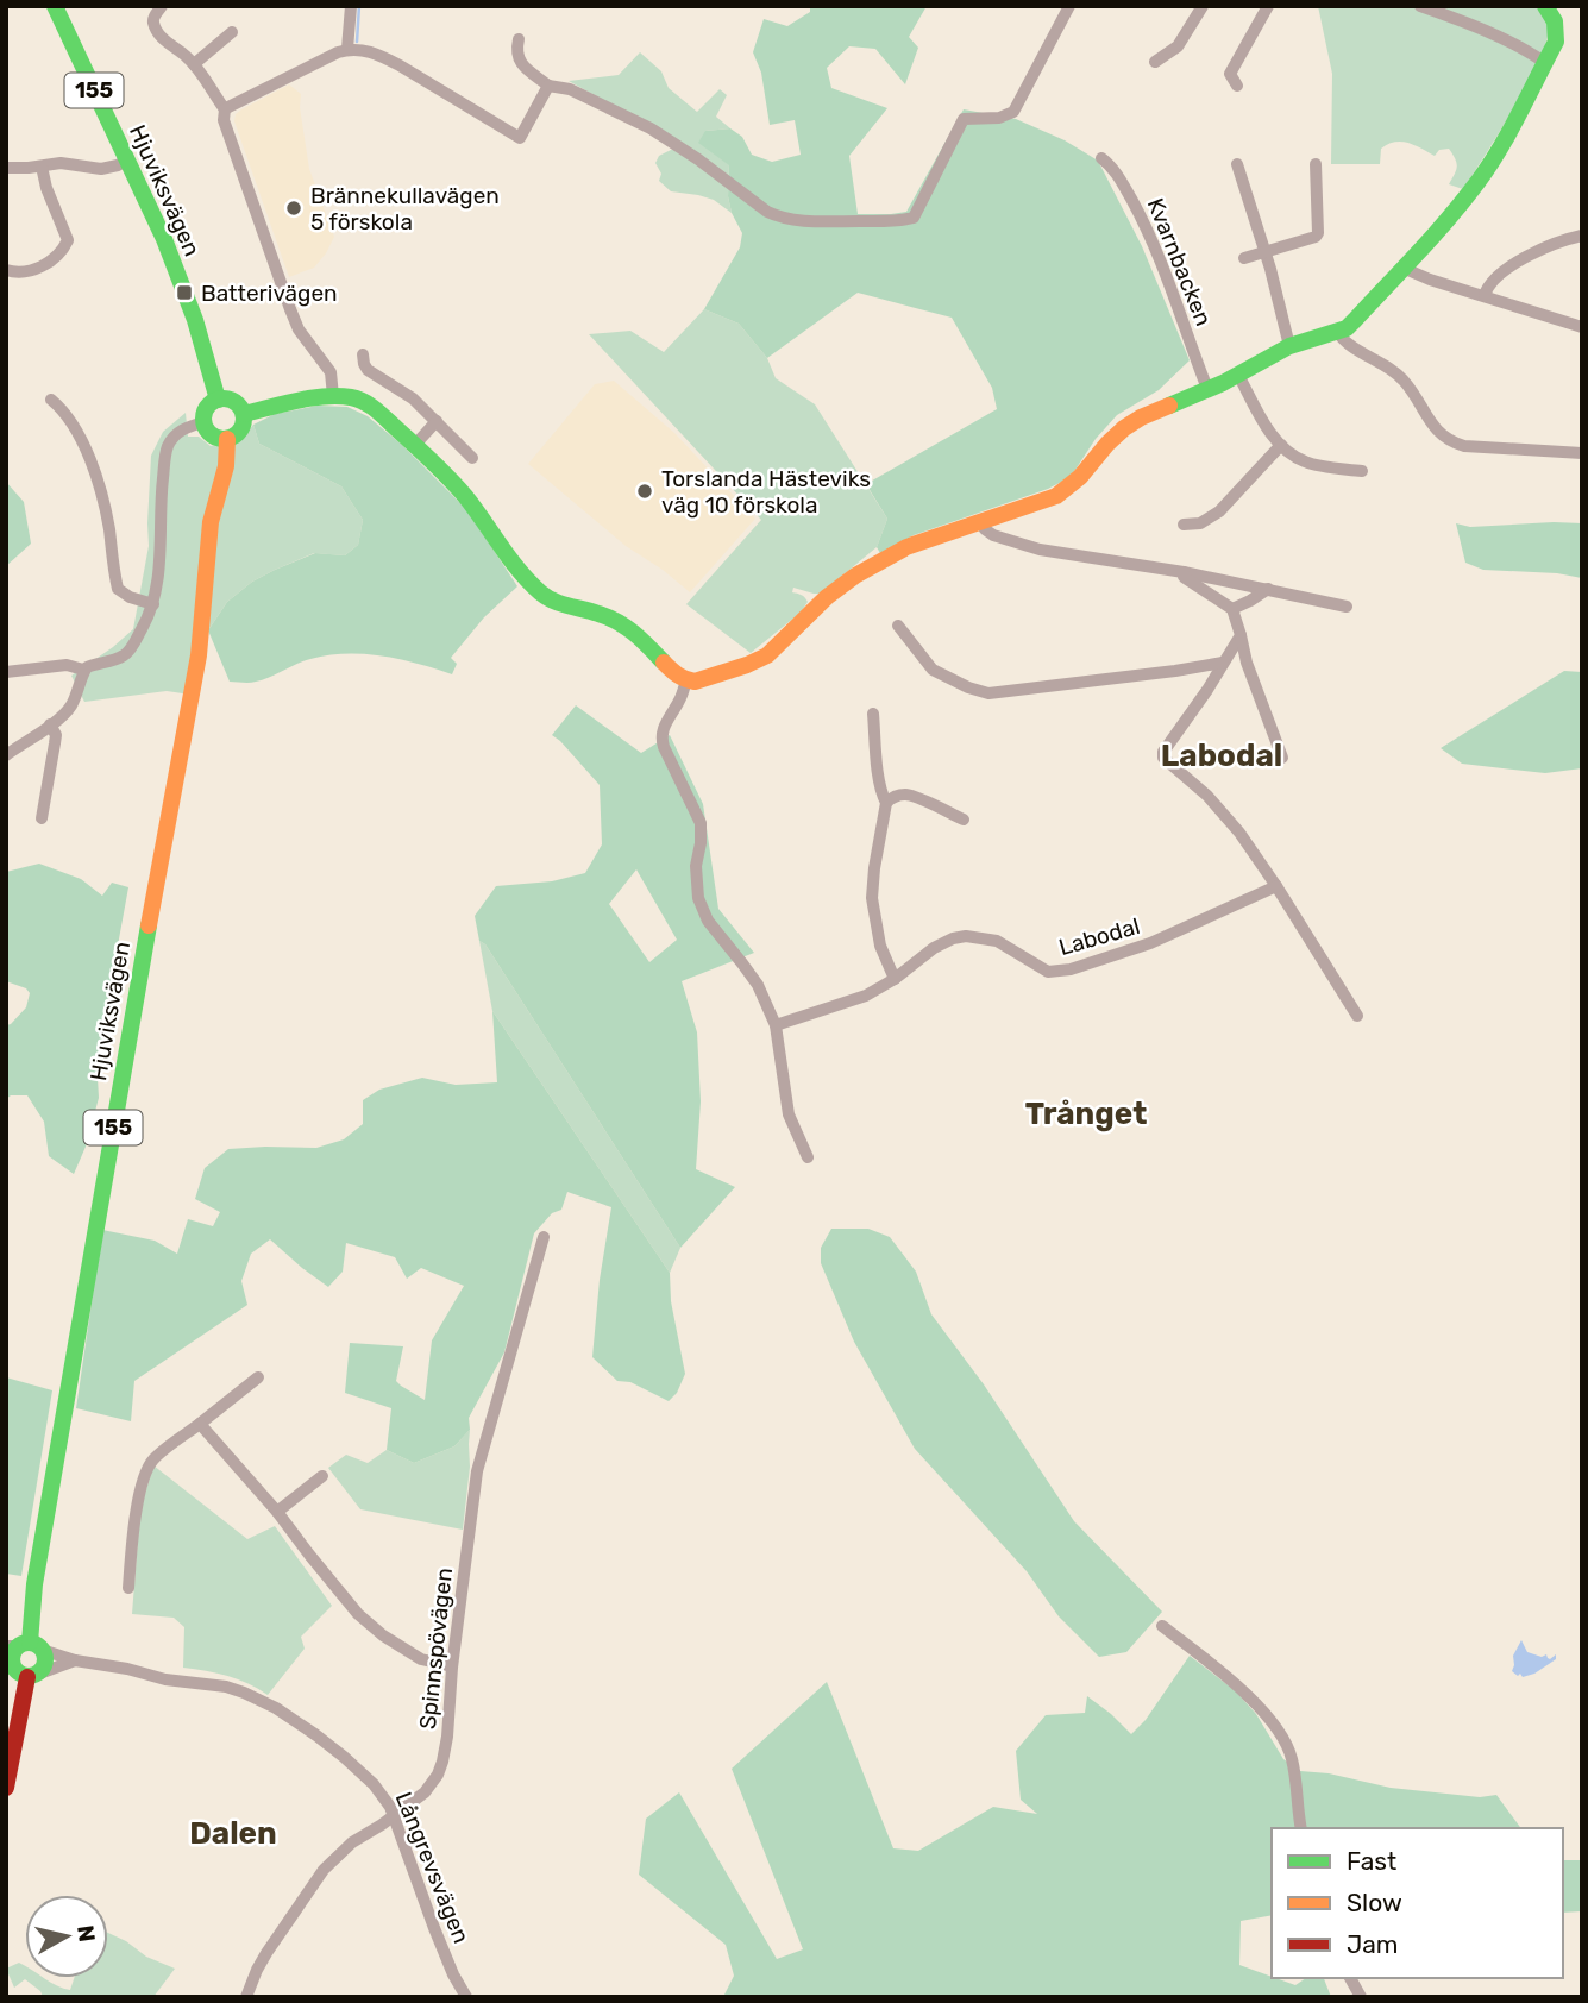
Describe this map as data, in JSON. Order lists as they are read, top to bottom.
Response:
{
  "streets": {
    "main road": ["155", "Hjuviksvägen"],
    "street": [
      "Kvarnbacken",
      "Labodal",
      "Spinnspövägen",
      "Långrevsvägen"
    ]
  },
  "crossings": [
    ["Hjuviksvägen", "Långrevsvägen"],
    ["Spinnspövägen", "Långrevsvägen"]
  ],
  "districts": ["Labodal", "Trånget", "Dalen"],
  "places": {
    "other": ["Brännekullavägen 5 förskola", "Torslanda Hästeviks väg 10 förskola"],
    "transit": ["Batterivägen"]
  },
  "legend": ["Fast", "Slow", "Jam"],
  "north": "right"
}
